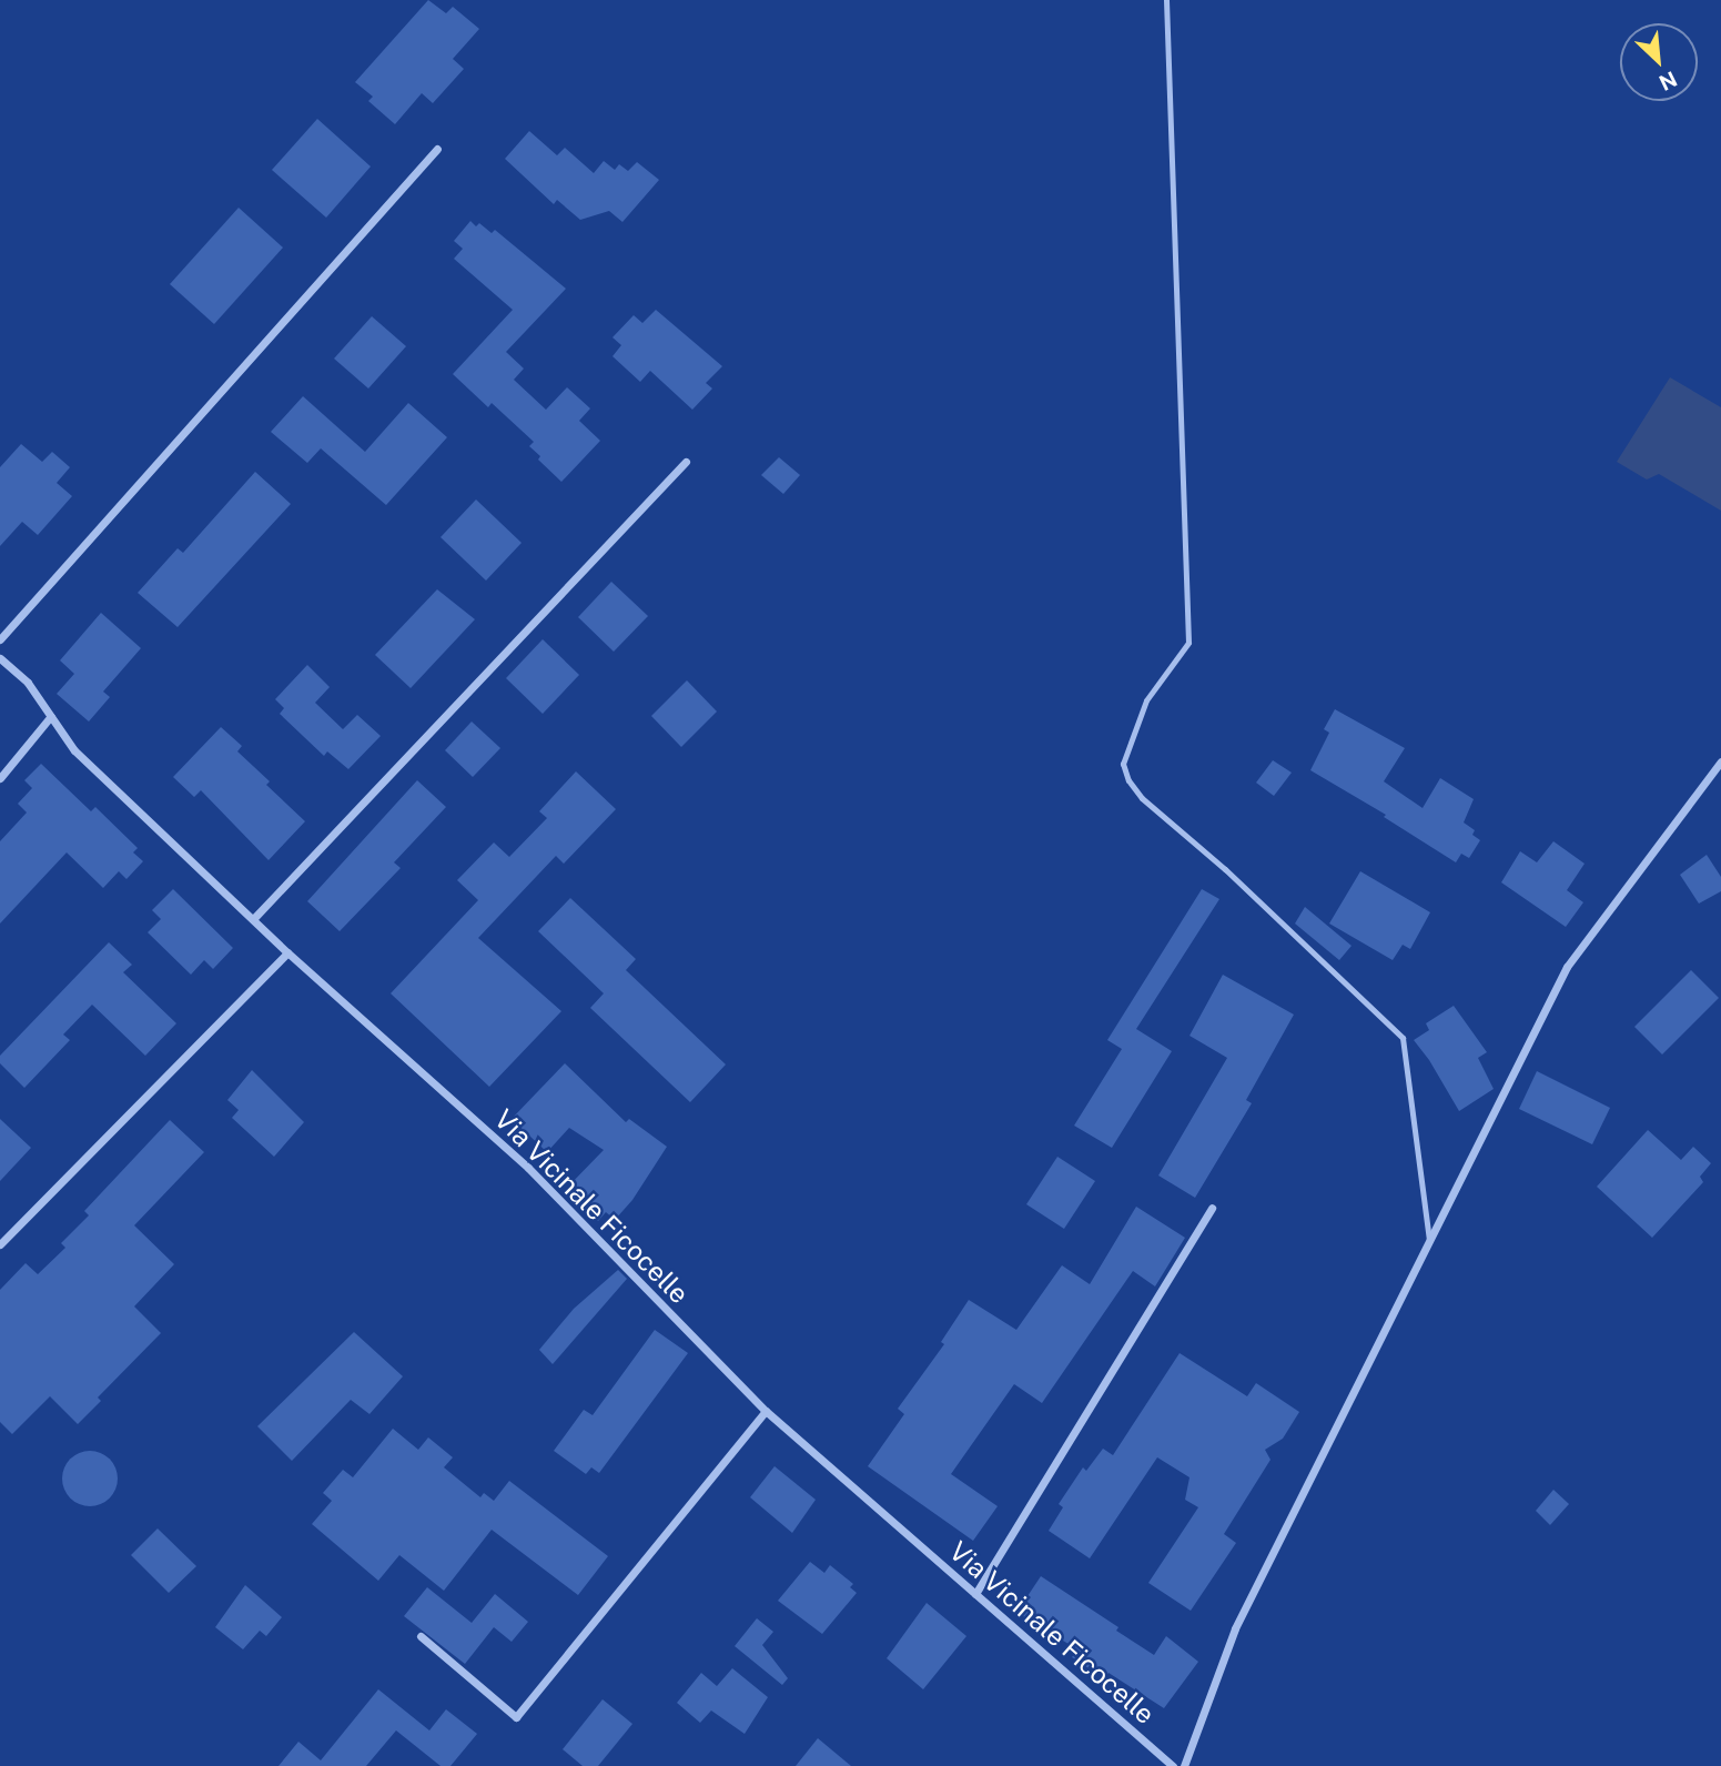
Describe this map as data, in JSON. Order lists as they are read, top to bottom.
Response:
{
  "streets": {
    "street": ["Via Vicinale Ficocelle"]
  },
  "north": "bottom right"
}
